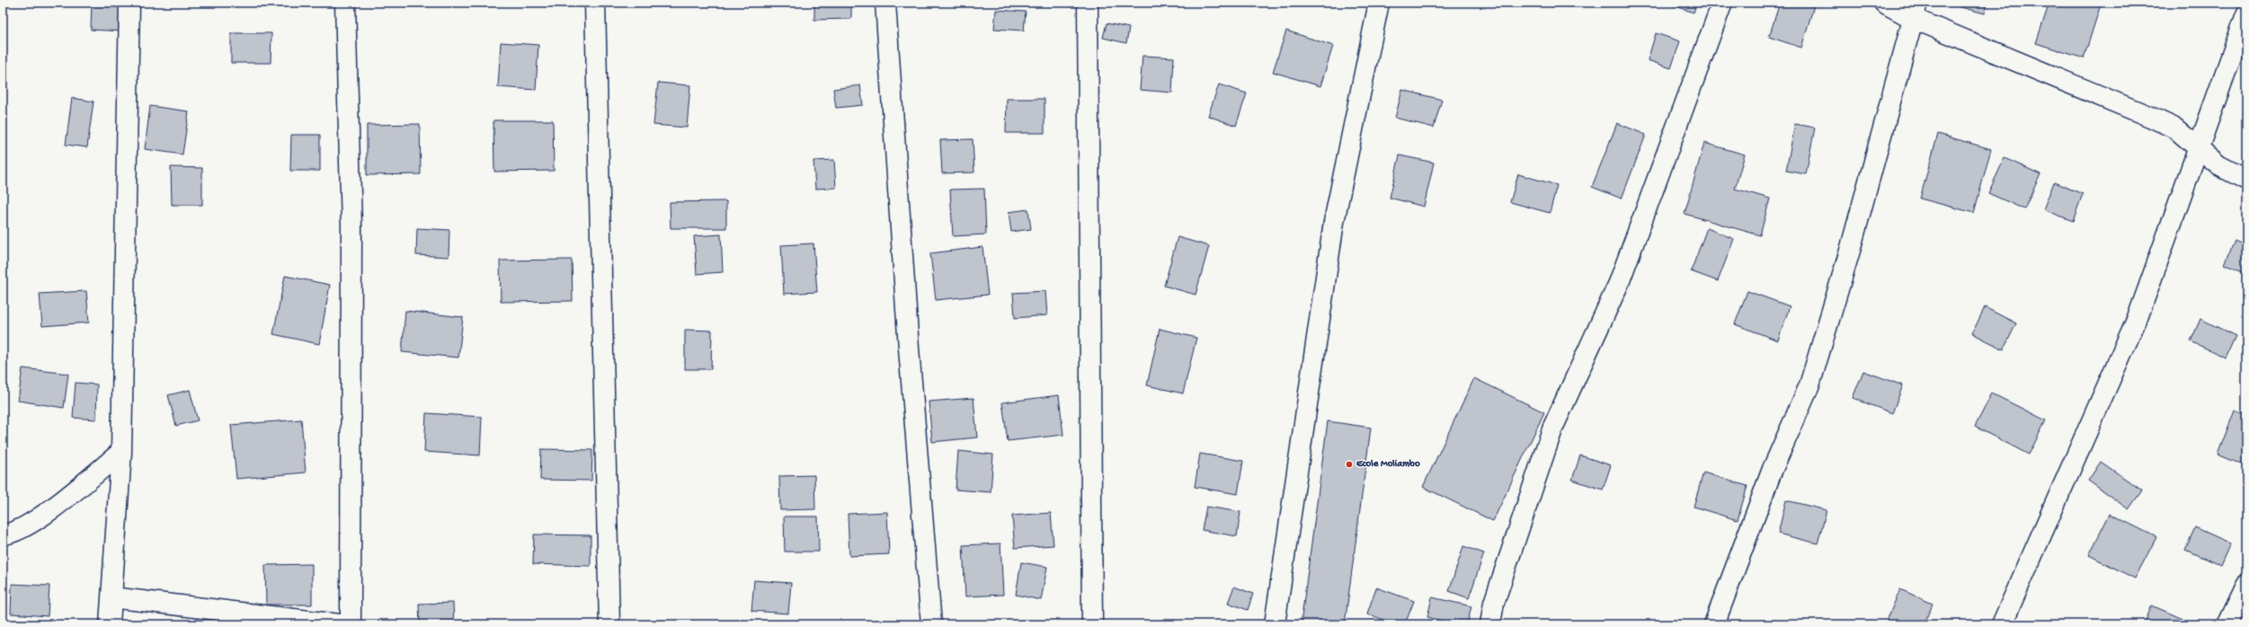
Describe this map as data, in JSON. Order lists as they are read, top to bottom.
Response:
{
  "places": ["Ecole Moliambo"]
}
